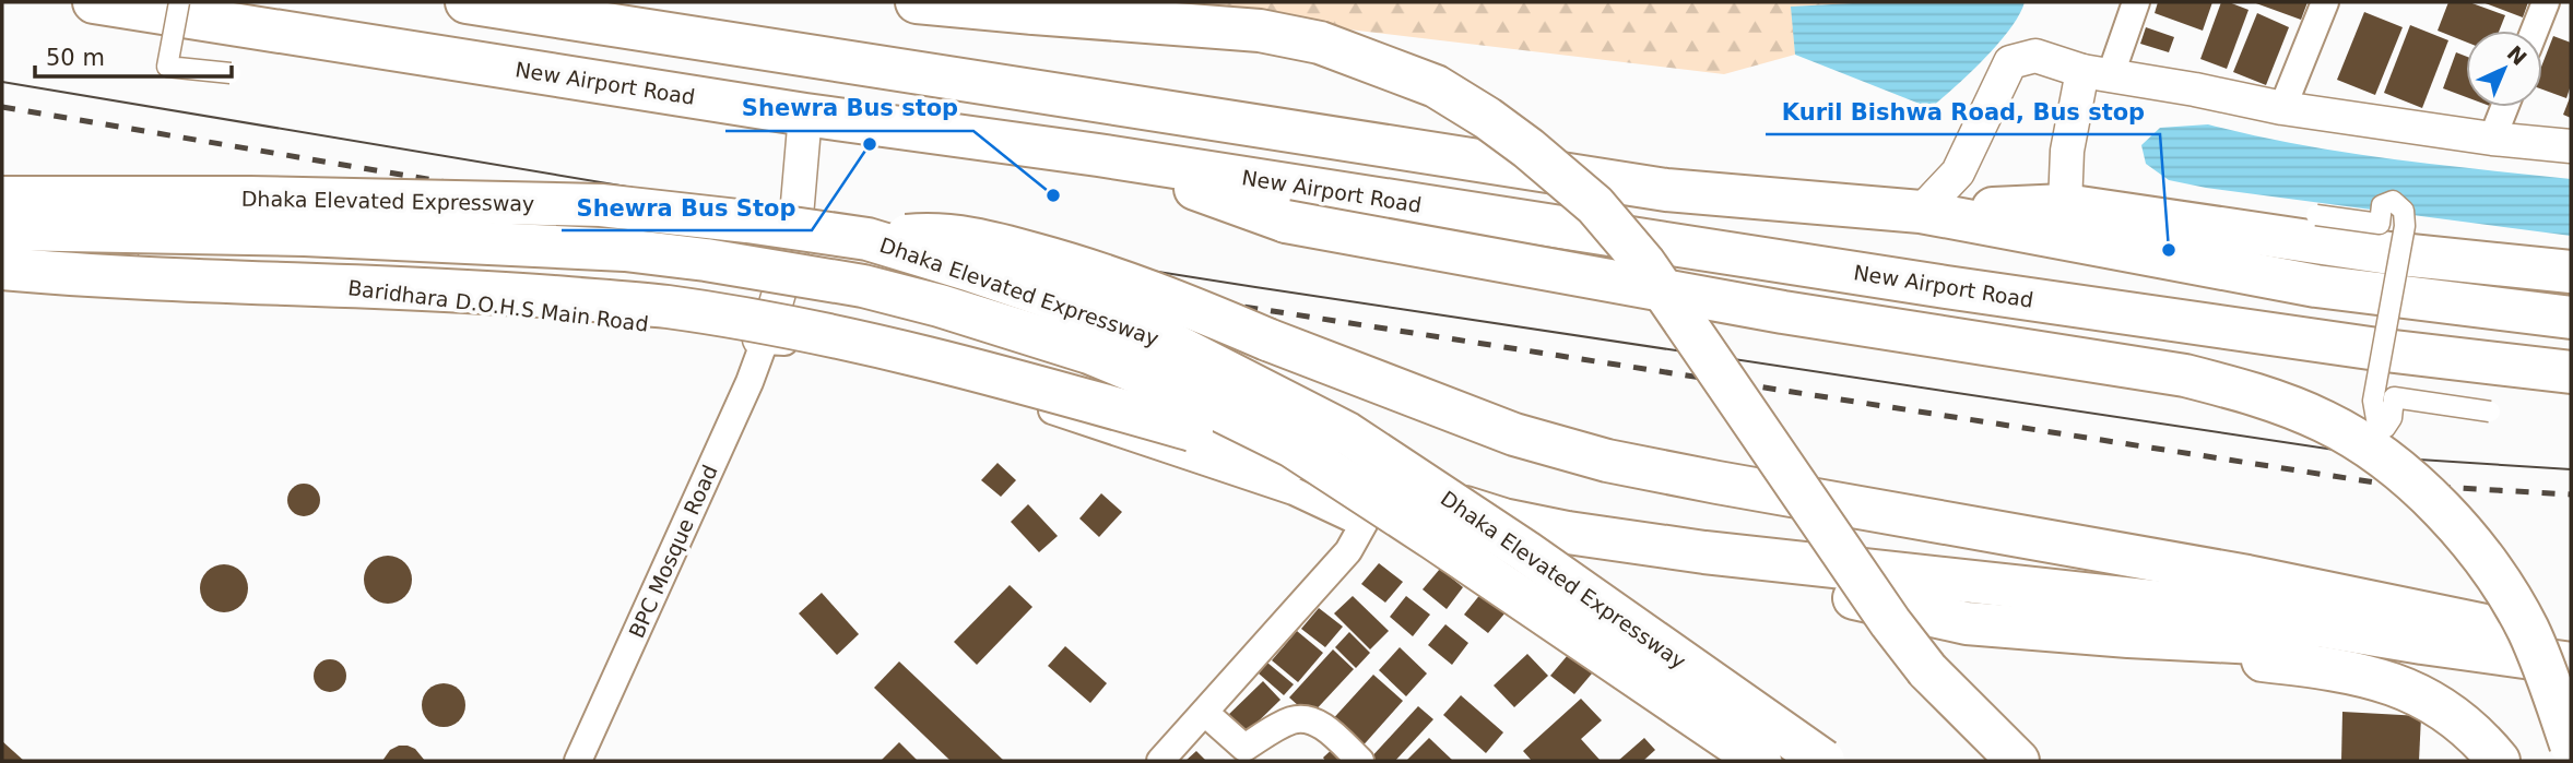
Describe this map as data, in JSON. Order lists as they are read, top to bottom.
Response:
{
  "streets": {
    "highway": ["New Airport Road", "Dhaka Elevated Expressway"],
    "street": ["Baridhara D.O.H.S Main Road", "BPC Mosque Road"]
  },
  "crossings": [
    ["Baridhara D.O.H.S Main Road", "BPC Mosque Road"]
  ],
  "places": ["Shewra Bus Stop", "Shewra Bus stop", "Kuril Bishwa Road, Bus stop"],
  "scale_bar": "50 m",
  "north": "top right"
}
